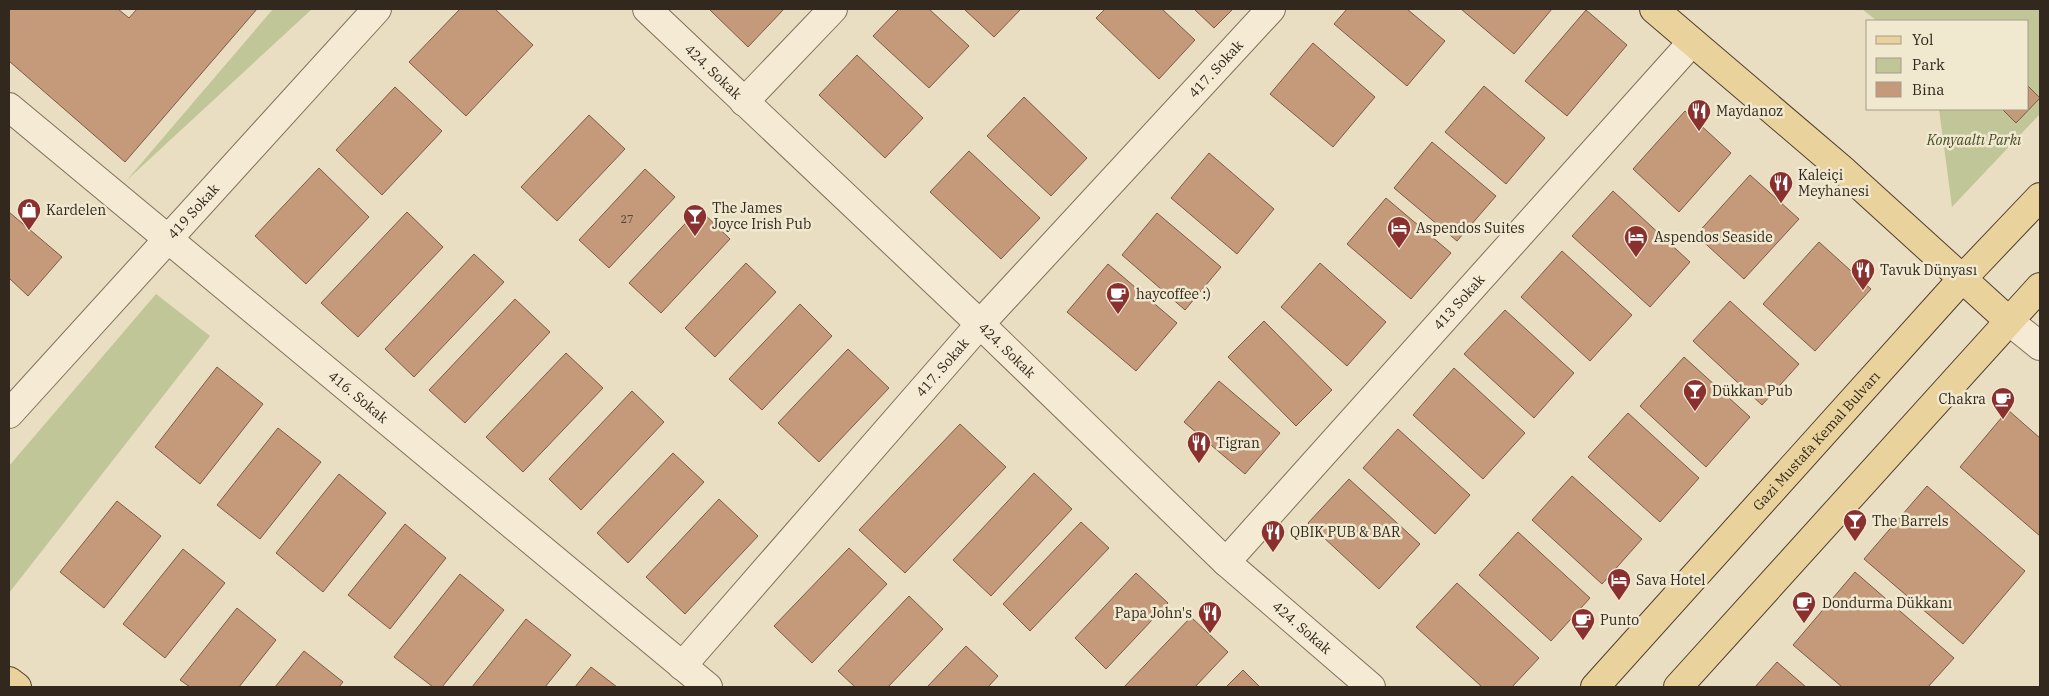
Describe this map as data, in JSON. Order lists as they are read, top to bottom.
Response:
{
  "streets": {
    "main road": ["Gazi Mustafa Kemal Bulvarı"],
    "street": [
      "417. Sokak",
      "424. Sokak",
      "419 Sokak",
      "413 Sokak",
      "416. Sokak"
    ]
  },
  "crossings": [
    ["417. Sokak", "424. Sokak"],
    ["417. Sokak", "416. Sokak"],
    ["424. Sokak", "413 Sokak"],
    ["419 Sokak", "416. Sokak"]
  ],
  "parks": ["Konyaaltı Parkı"],
  "places": {
    "restaurant": [
      "Maydanoz",
      "Kaleiçi Meyhanesi",
      "Tavuk Dünyası",
      "Tigran",
      "QBIK PUB & BAR",
      "Papa John's"
    ],
    "shop": ["Kardelen"],
    "bar": ["The James Joyce Irish Pub", "Dükkan Pub", "The Barrels"],
    "hotel": ["Aspendos Suites", "Aspendos Seaside", "Sava Hotel"],
    "cafe": [
      "haycoffee :)",
      "Chakra",
      "Dondurma Dükkanı",
      "Punto"
    ]
  },
  "house_numbers": ["27"],
  "legend": ["Yol", "Park", "Bina"]
}
